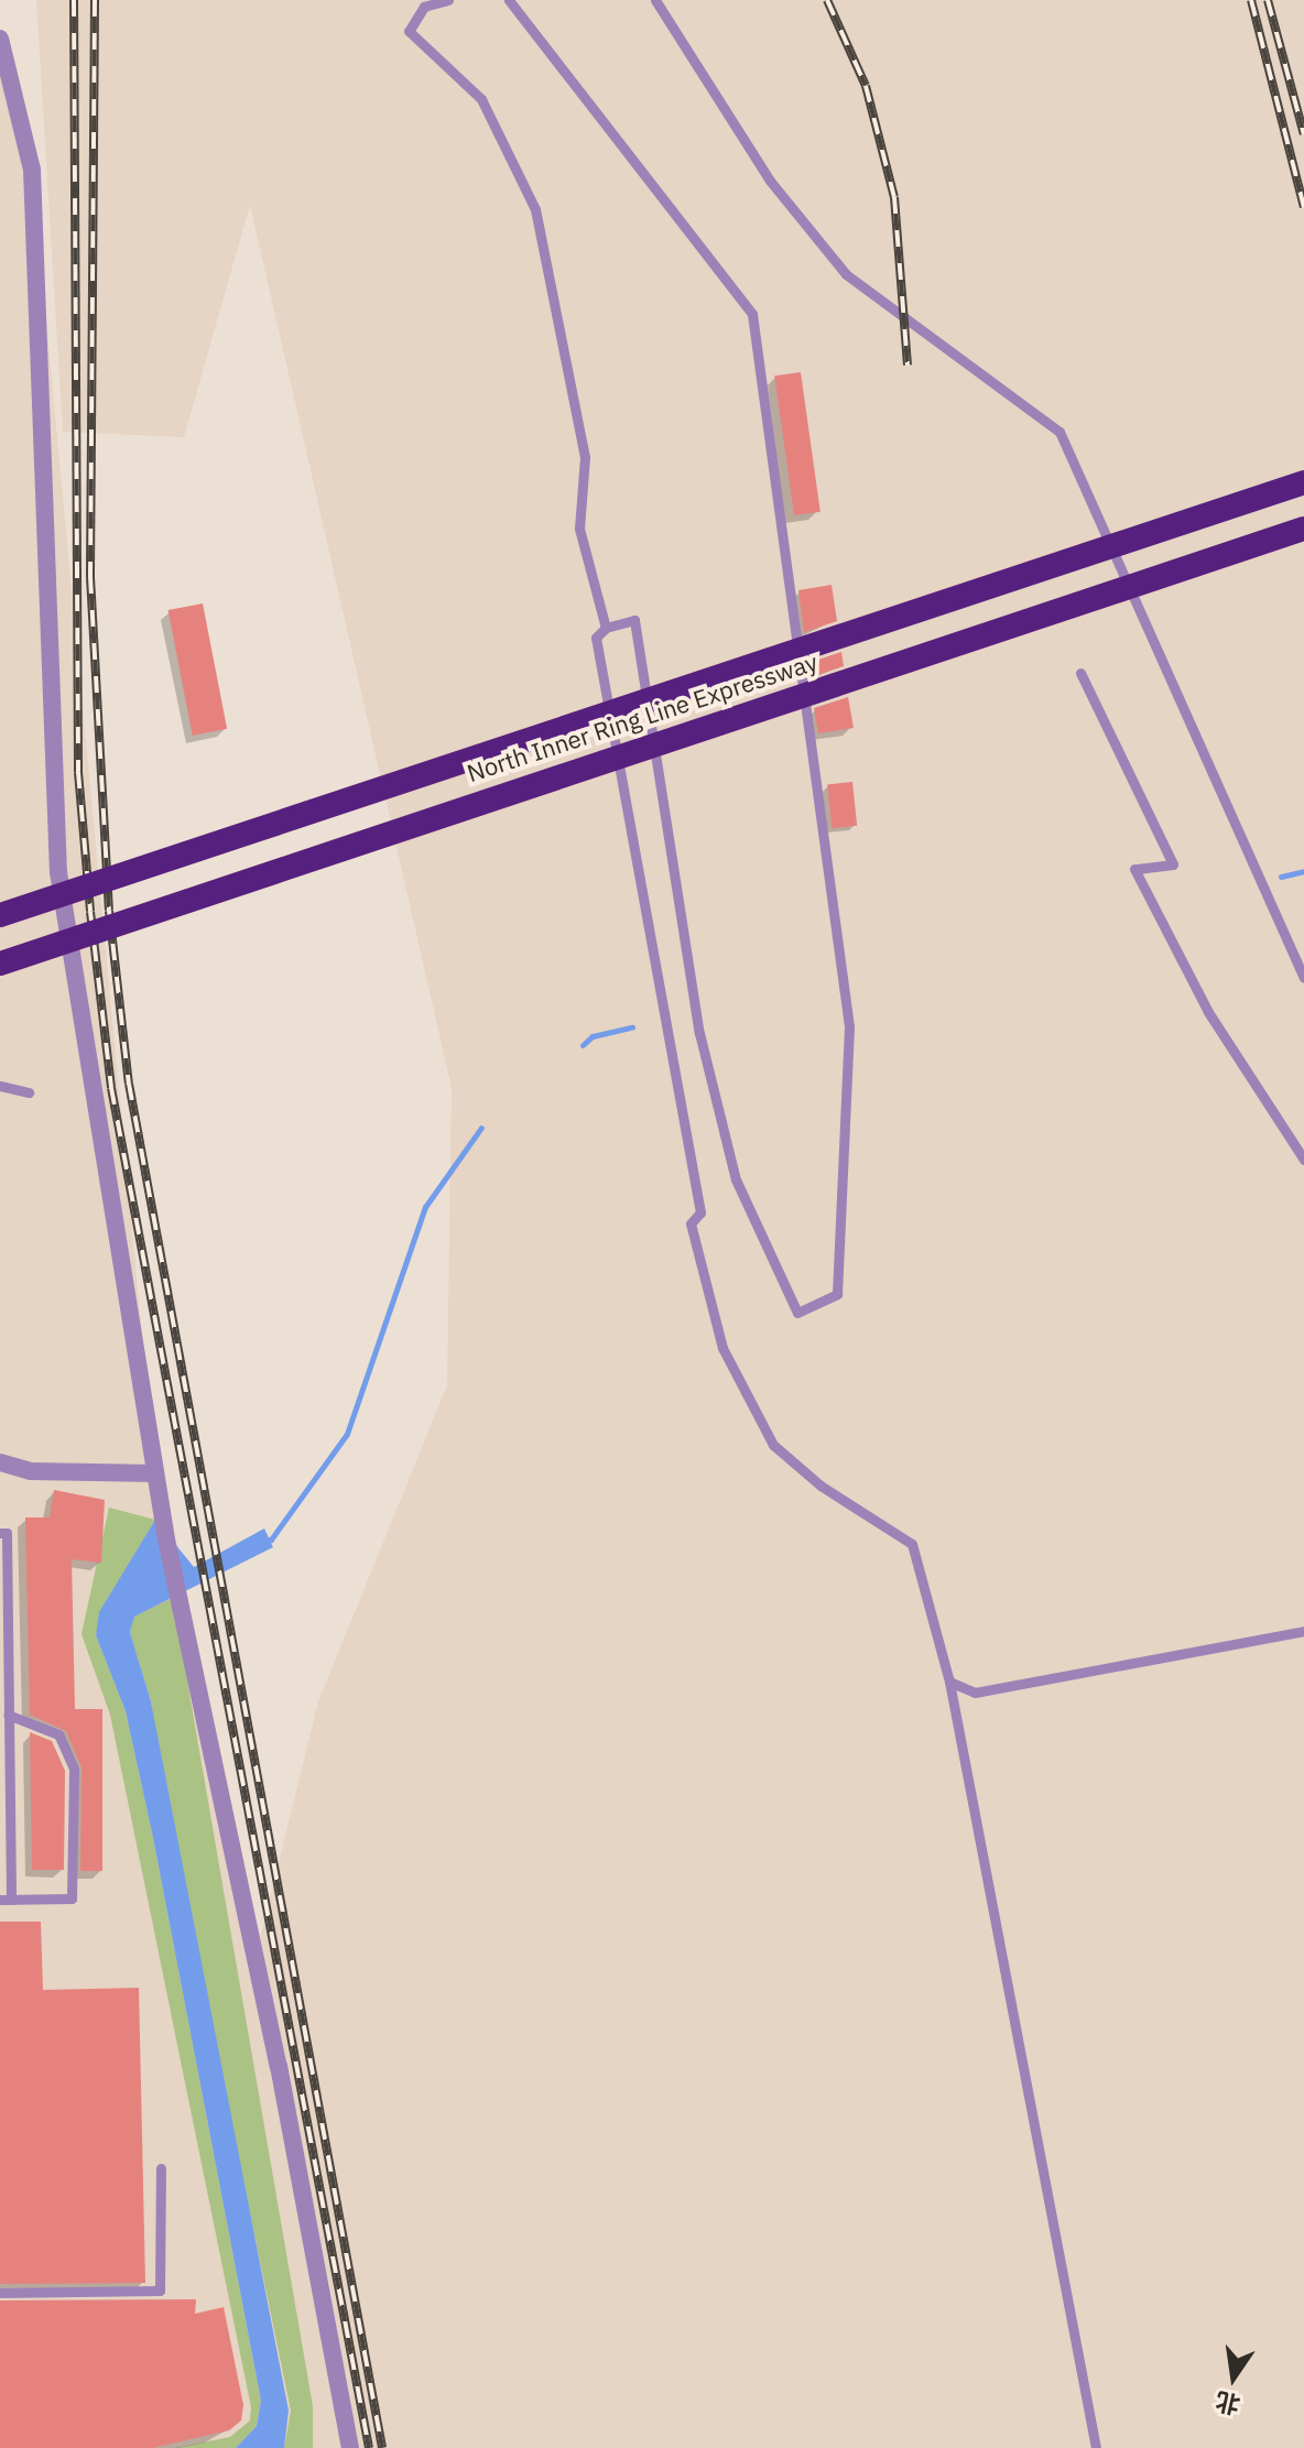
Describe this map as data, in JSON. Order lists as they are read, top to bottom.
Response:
{
  "streets": {
    "highway": ["North Inner Ring Line Expressway"]
  },
  "north": "bottom"
}
